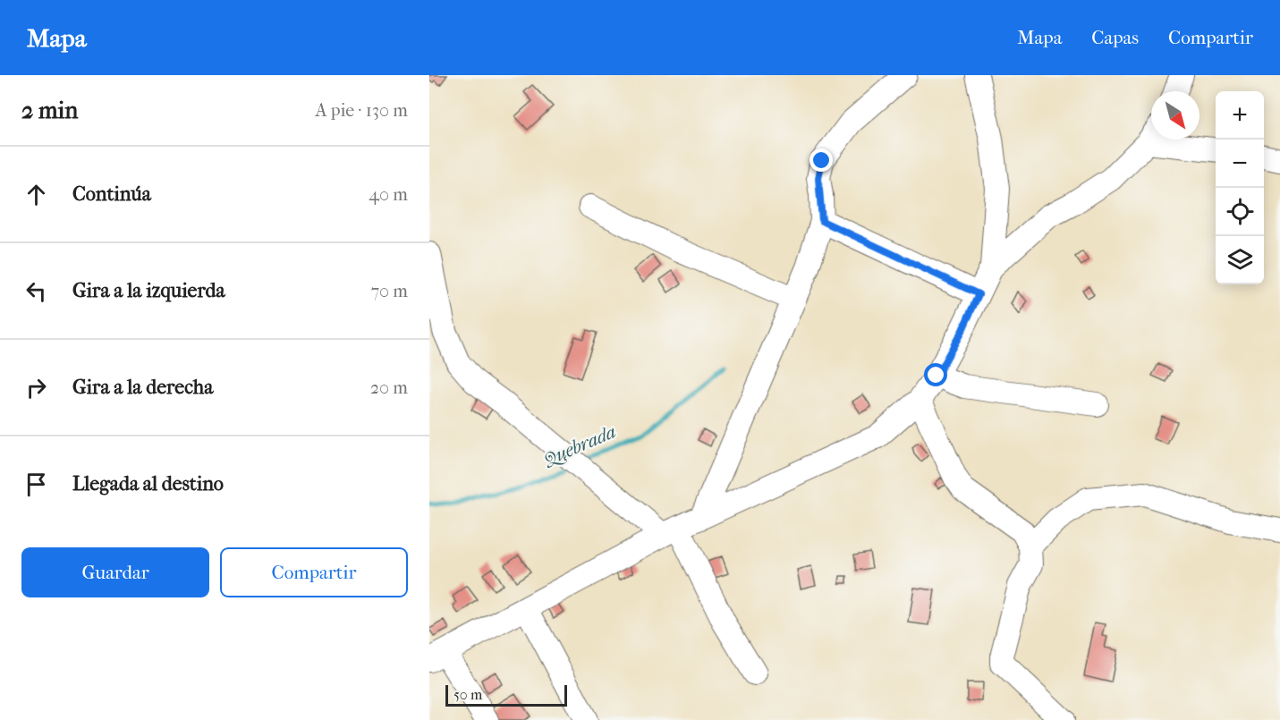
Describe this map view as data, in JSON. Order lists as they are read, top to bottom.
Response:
{
  "water": ["Quebrada"],
  "scale_bar": "50 m",
  "north": "bottom right",
  "page": {
    "header": "Mapa",
    "nav": ["Mapa", "Capas", "Compartir"],
    "heading": ["2 min", "A pie · 130 m"],
    "map_buttons": ["+", "−"],
    "list": [
      ["Continúa", "40 m"],
      ["Gira a la izquierda", "70 m"],
      ["Gira a la derecha", "20 m"],
      "Llegada al destino"
    ],
    "buttons": ["Guardar", "Compartir"],
    "scale": "50 m"
  }
}
